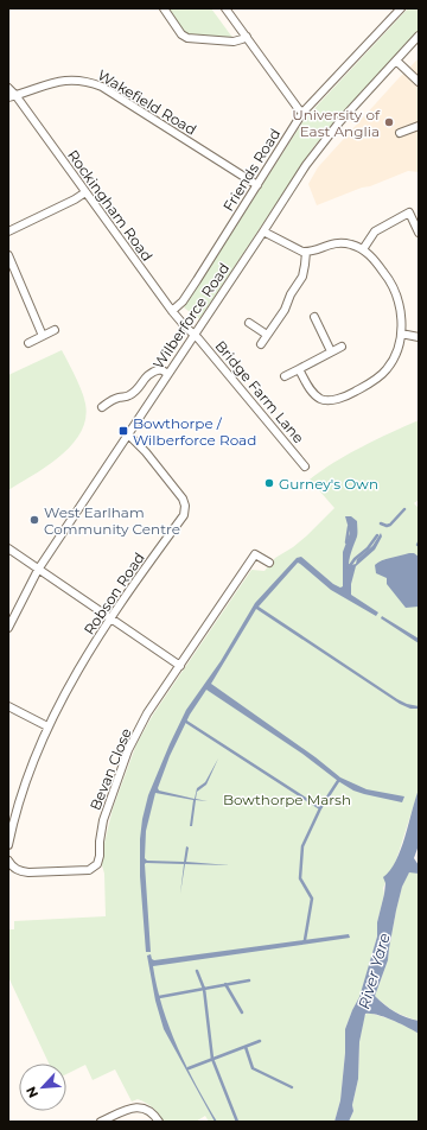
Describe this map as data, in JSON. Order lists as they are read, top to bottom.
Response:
{
  "streets": {
    "street": [
      "Wakefield Road",
      "Friends Road",
      "Rockingham Road",
      "Wilberforce Road",
      "Bridge Farm Lane",
      "Robson Road",
      "Bevan Close"
    ]
  },
  "crossings": [
    ["Wakefield Road", "Friends Road"],
    ["Wakefield Road", "Rockingham Road"],
    ["Friends Road", "Rockingham Road"],
    ["Rockingham Road", "Wilberforce Road"],
    ["Rockingham Road", "Bridge Farm Lane"],
    ["Wilberforce Road", "Bridge Farm Lane"],
    ["Wilberforce Road", "Robson Road"]
  ],
  "water": ["River Yare"],
  "parks": ["Bowthorpe Marsh"],
  "places": {
    "other": ["University of East Anglia", "Gurney's Own", "West Earlham Community Centre"],
    "transit": ["Bowthorpe / Wilberforce Road"]
  },
  "north": "bottom left"
}
